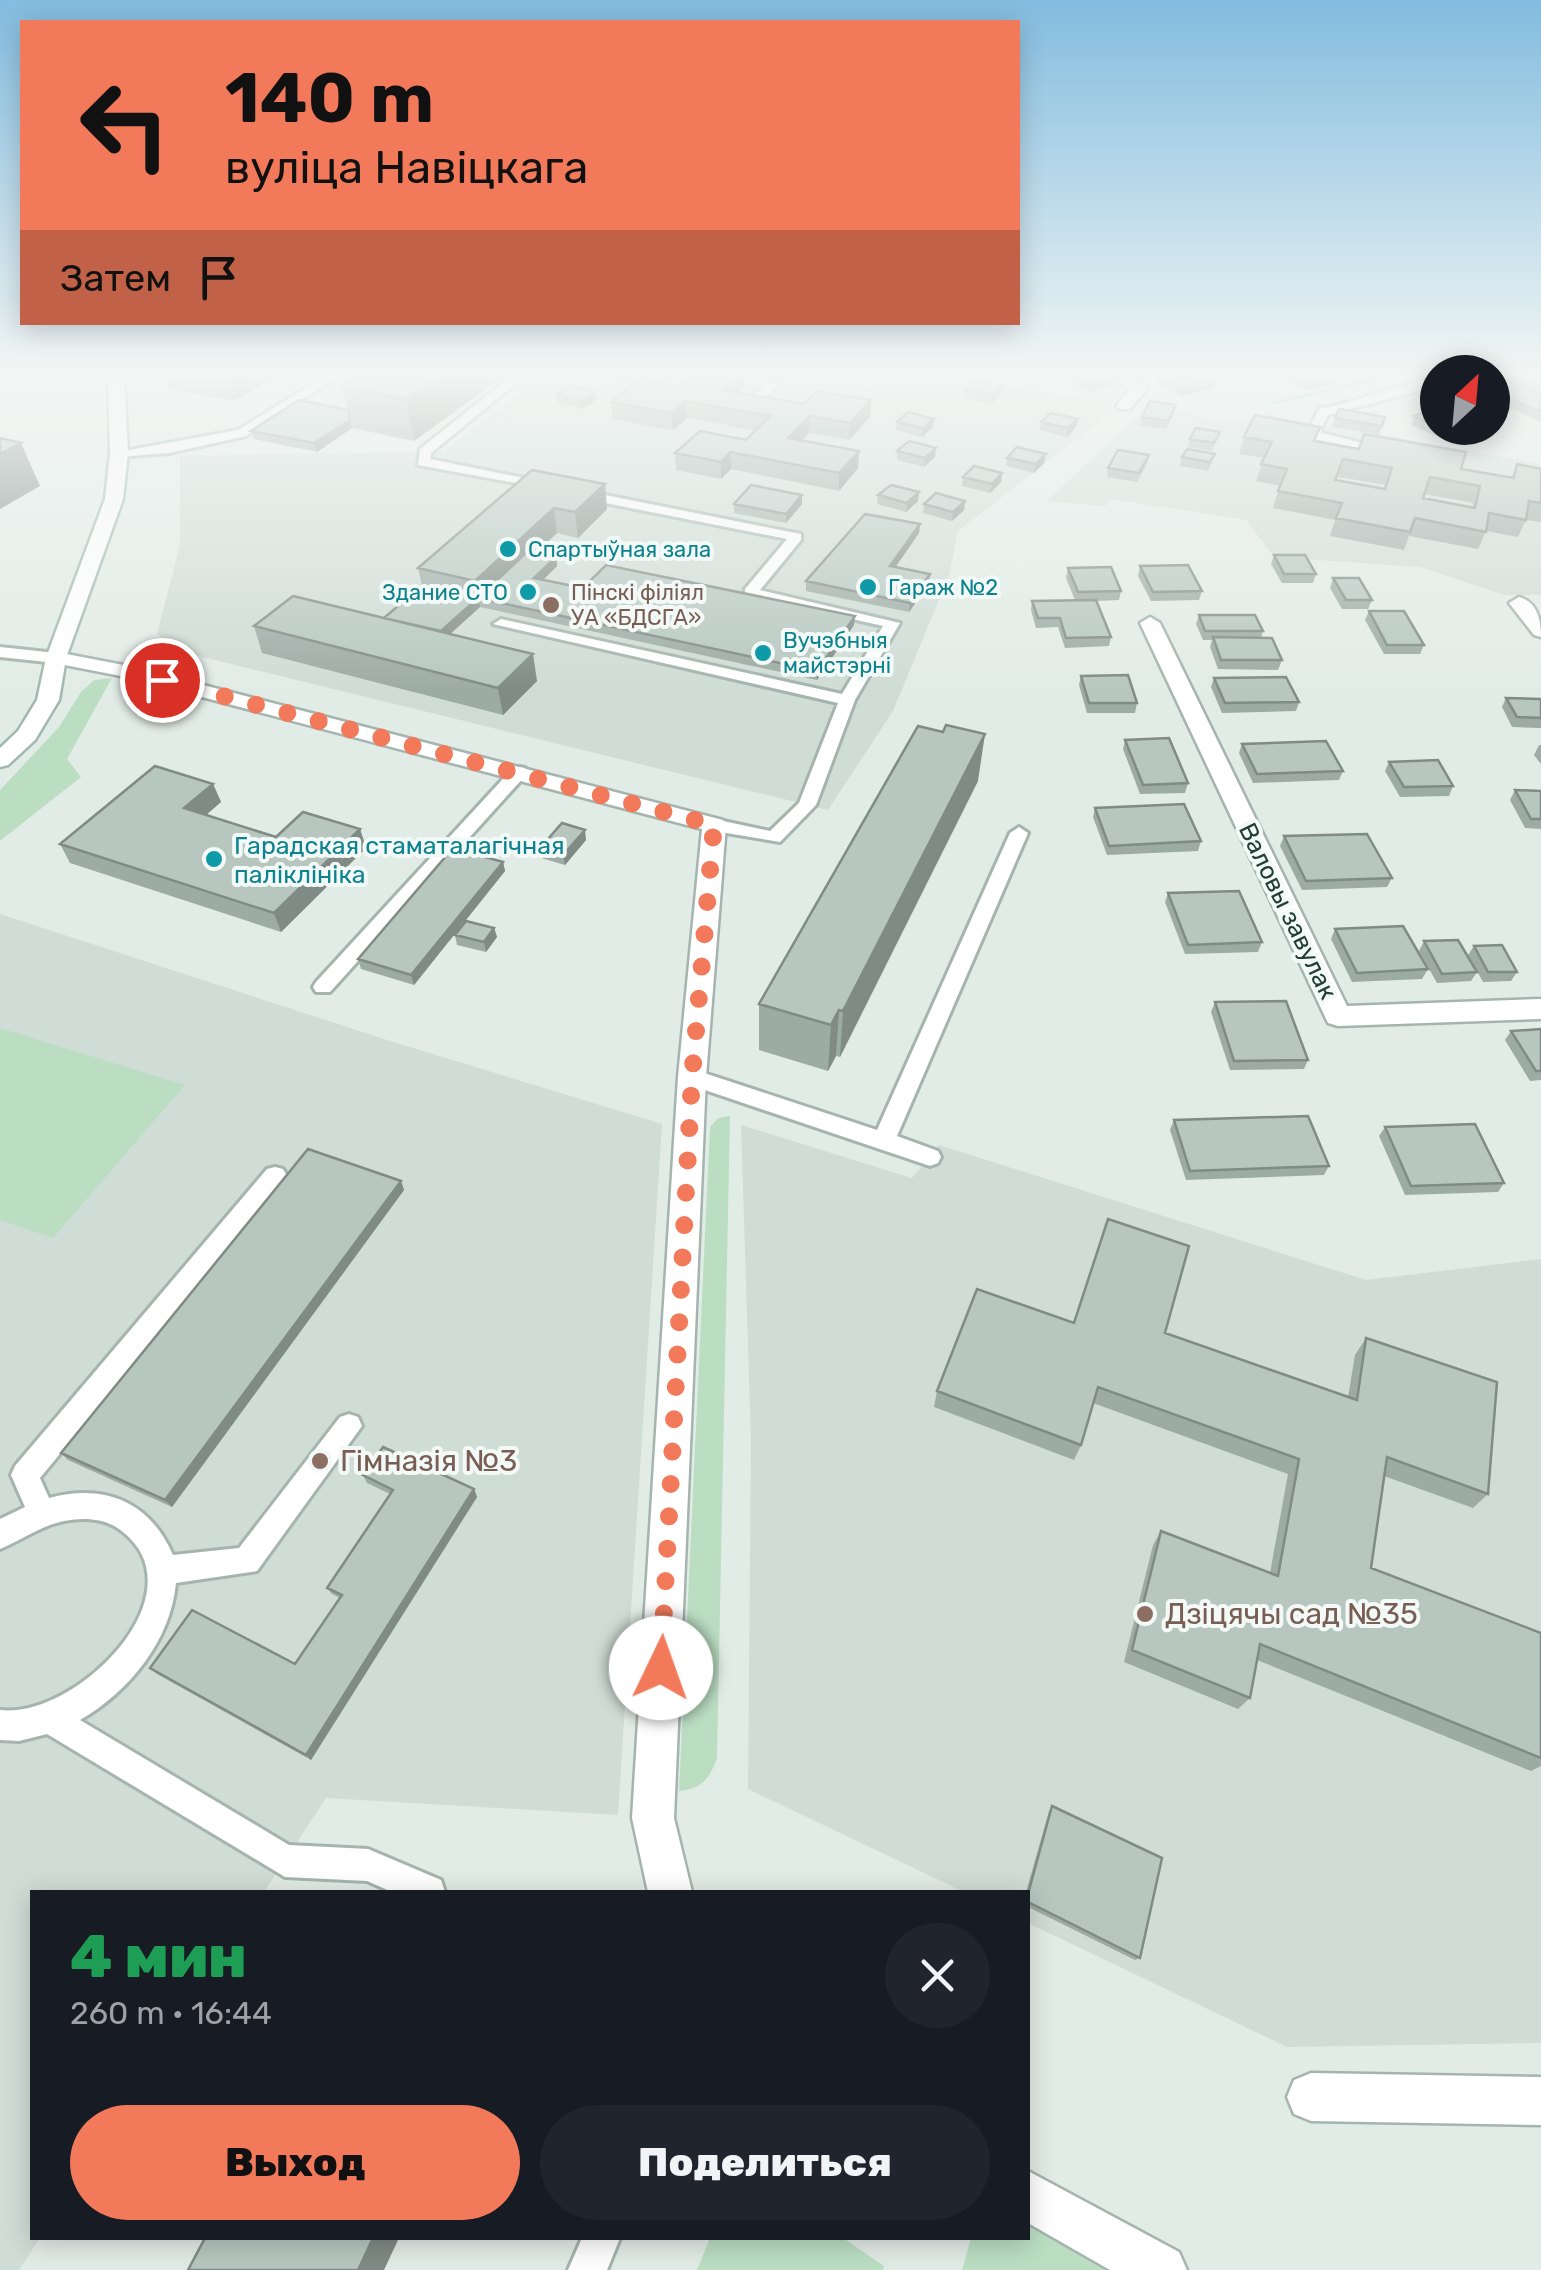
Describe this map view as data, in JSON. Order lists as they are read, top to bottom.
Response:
{
  "streets": {
    "street": ["Валовы завулак"]
  },
  "places": [
    "Спартыўная зала",
    "Гараж №2",
    "Здание СТО",
    "Пінскі філіял УА «БДСГА»",
    "Вучэбныя майстэрні",
    "Гарадская стаматалагічная паліклініка",
    "Гімназія №3",
    "Дзіцячы сад №35"
  ],
  "north": "top right",
  "page": {
    "turn": ["140 m", "вуліца Навіцкага"],
    "then": "Затем",
    "heading": ["4 мин", "260 m · 16:44"],
    "buttons": ["Выход", "Поделиться"]
  }
}
